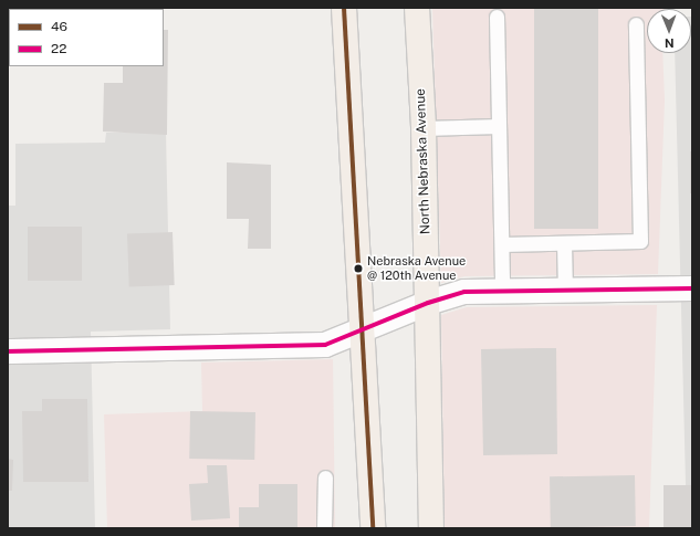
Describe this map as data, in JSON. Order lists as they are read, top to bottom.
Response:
{
  "streets": {
    "main road": ["North Nebraska Avenue"]
  },
  "places": ["Nebraska Avenue @ 120th Avenue"],
  "lines": ["transit line 46", "transit line 22"],
  "legend": ["46", "22"],
  "north": "bottom"
}
